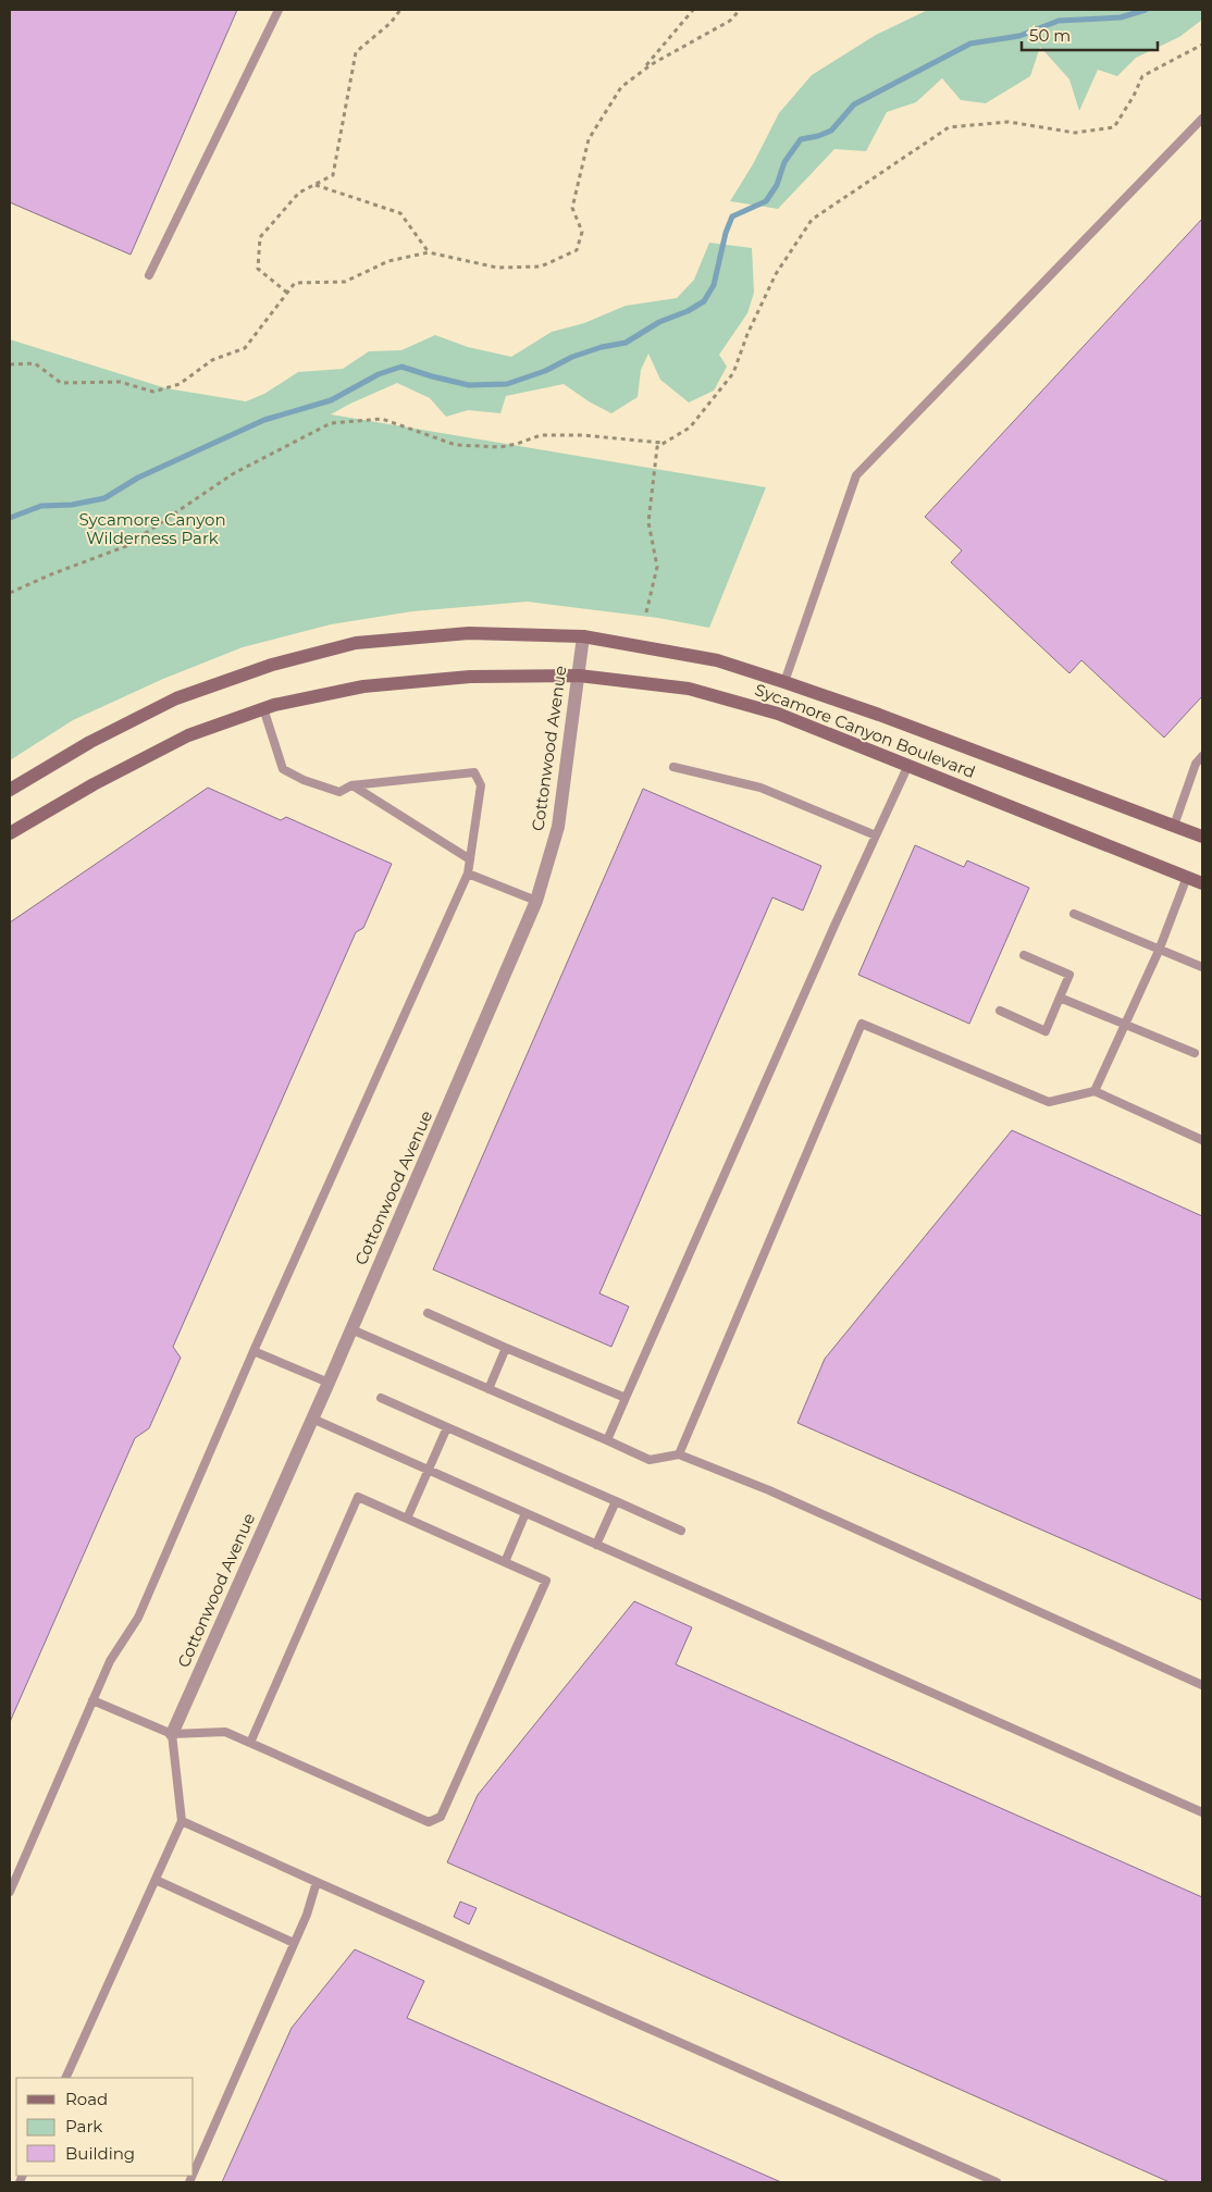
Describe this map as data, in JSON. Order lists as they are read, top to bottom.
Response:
{
  "streets": {
    "main road": ["Sycamore Canyon Boulevard"],
    "street": ["Cottonwood Avenue"]
  },
  "crossings": [
    ["Sycamore Canyon Boulevard", "Cottonwood Avenue"]
  ],
  "parks": ["Sycamore Canyon Wilderness Park"],
  "legend": ["Road", "Park", "Building"],
  "scale_bar": "50 m"
}
